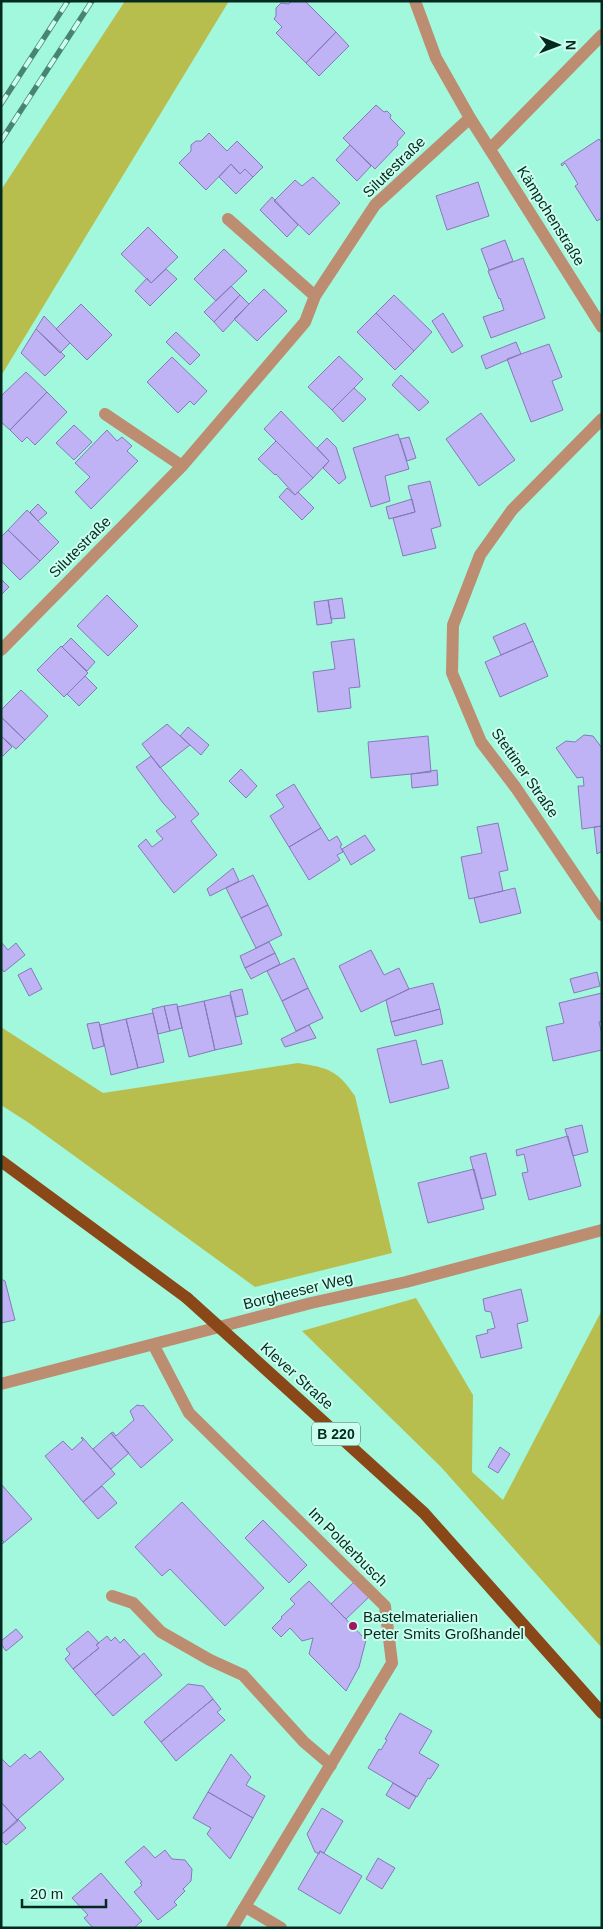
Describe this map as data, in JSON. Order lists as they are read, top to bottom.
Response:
{
  "streets": {
    "main road": ["Klever Straße", "B 220"],
    "street": [
      "Silutestraße",
      "Kämpchenstraße",
      "Stettiner Straße",
      "Borgheeser Weg",
      "Im Polderbusch"
    ]
  },
  "crossings": [
    ["Silutestraße", "Kämpchenstraße"],
    ["Borgheeser Weg", "Im Polderbusch"]
  ],
  "places": ["Bastelmaterialien Peter Smits Großhandel"],
  "scale_bar": "20 m",
  "north": "right"
}
